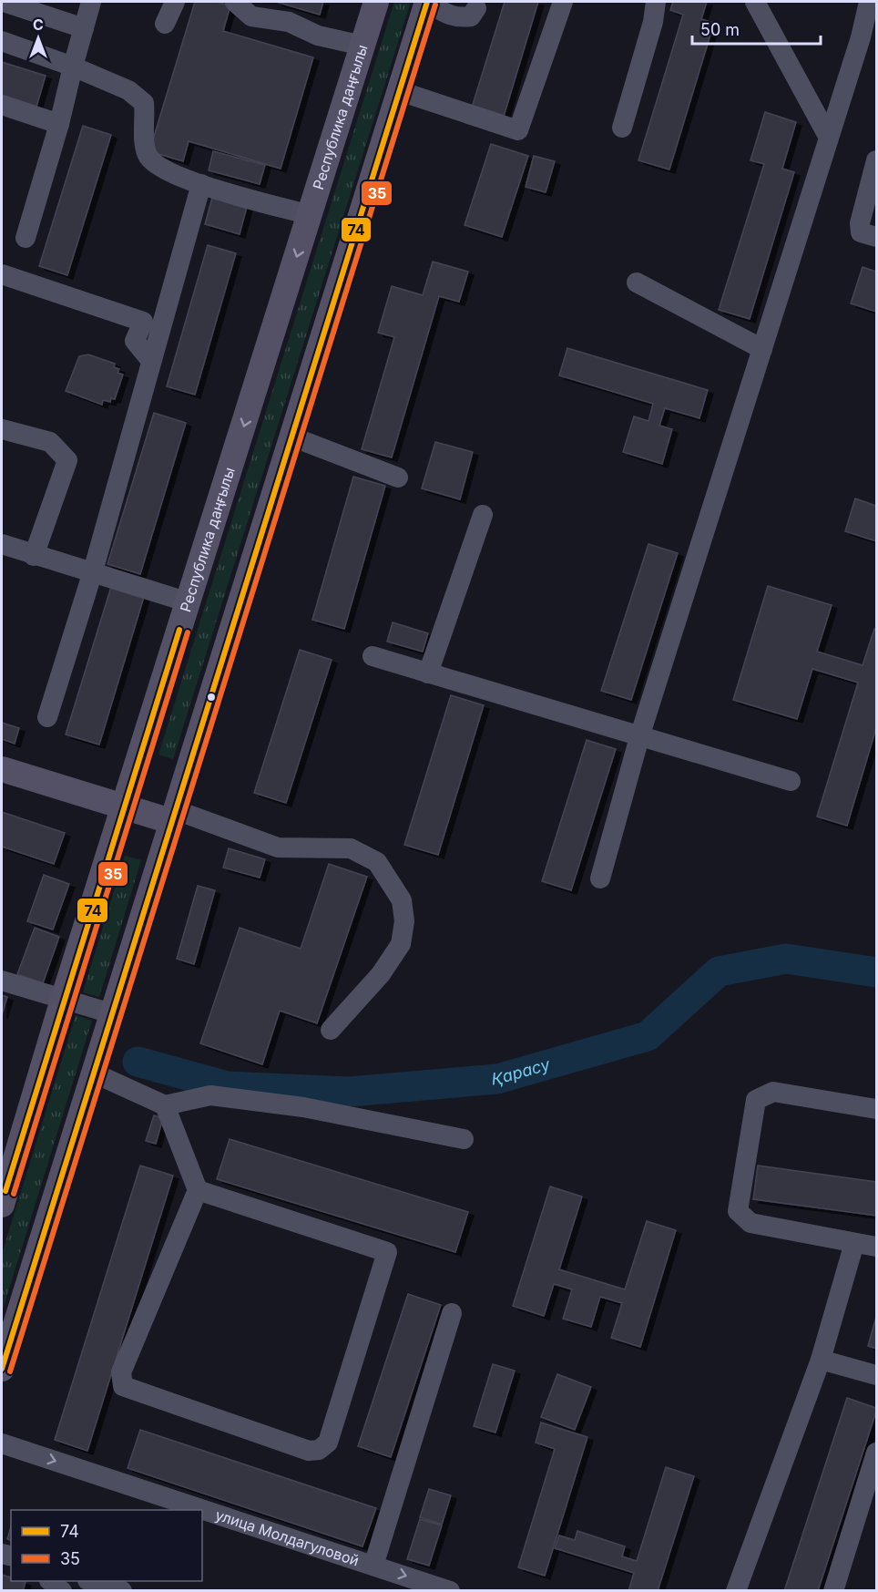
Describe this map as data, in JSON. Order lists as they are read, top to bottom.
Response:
{
  "streets": {
    "main road": ["Республика даңғылы"],
    "street": ["улица Молдагуловой"]
  },
  "one_way": ["улица Молдагуловой"],
  "water": ["Қарасу"],
  "lines": ["transit line 74", "transit line 35"],
  "legend": ["74", "35"],
  "scale_bar": "50 m",
  "north": "top"
}
